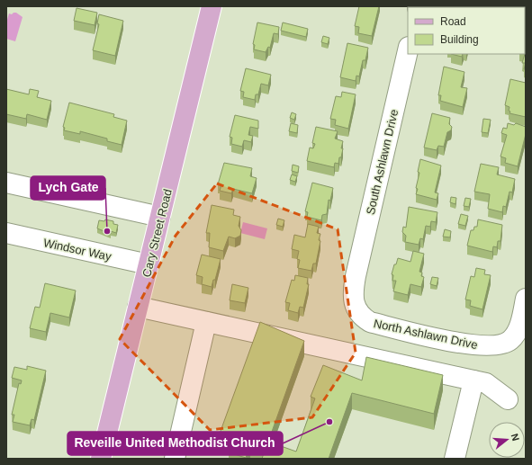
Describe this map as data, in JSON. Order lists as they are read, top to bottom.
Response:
{
  "streets": {
    "main road": ["Cary Street Road"],
    "street": ["South Ashlawn Drive", "Windsor Way", "North Ashlawn Drive"]
  },
  "crossings": [
    ["South Ashlawn Drive", "North Ashlawn Drive"],
    ["Cary Street Road", "Windsor Way"]
  ],
  "places": ["Lych Gate", "Reveille United Methodist Church"],
  "legend": ["Road", "Building"],
  "north": "right"
}
